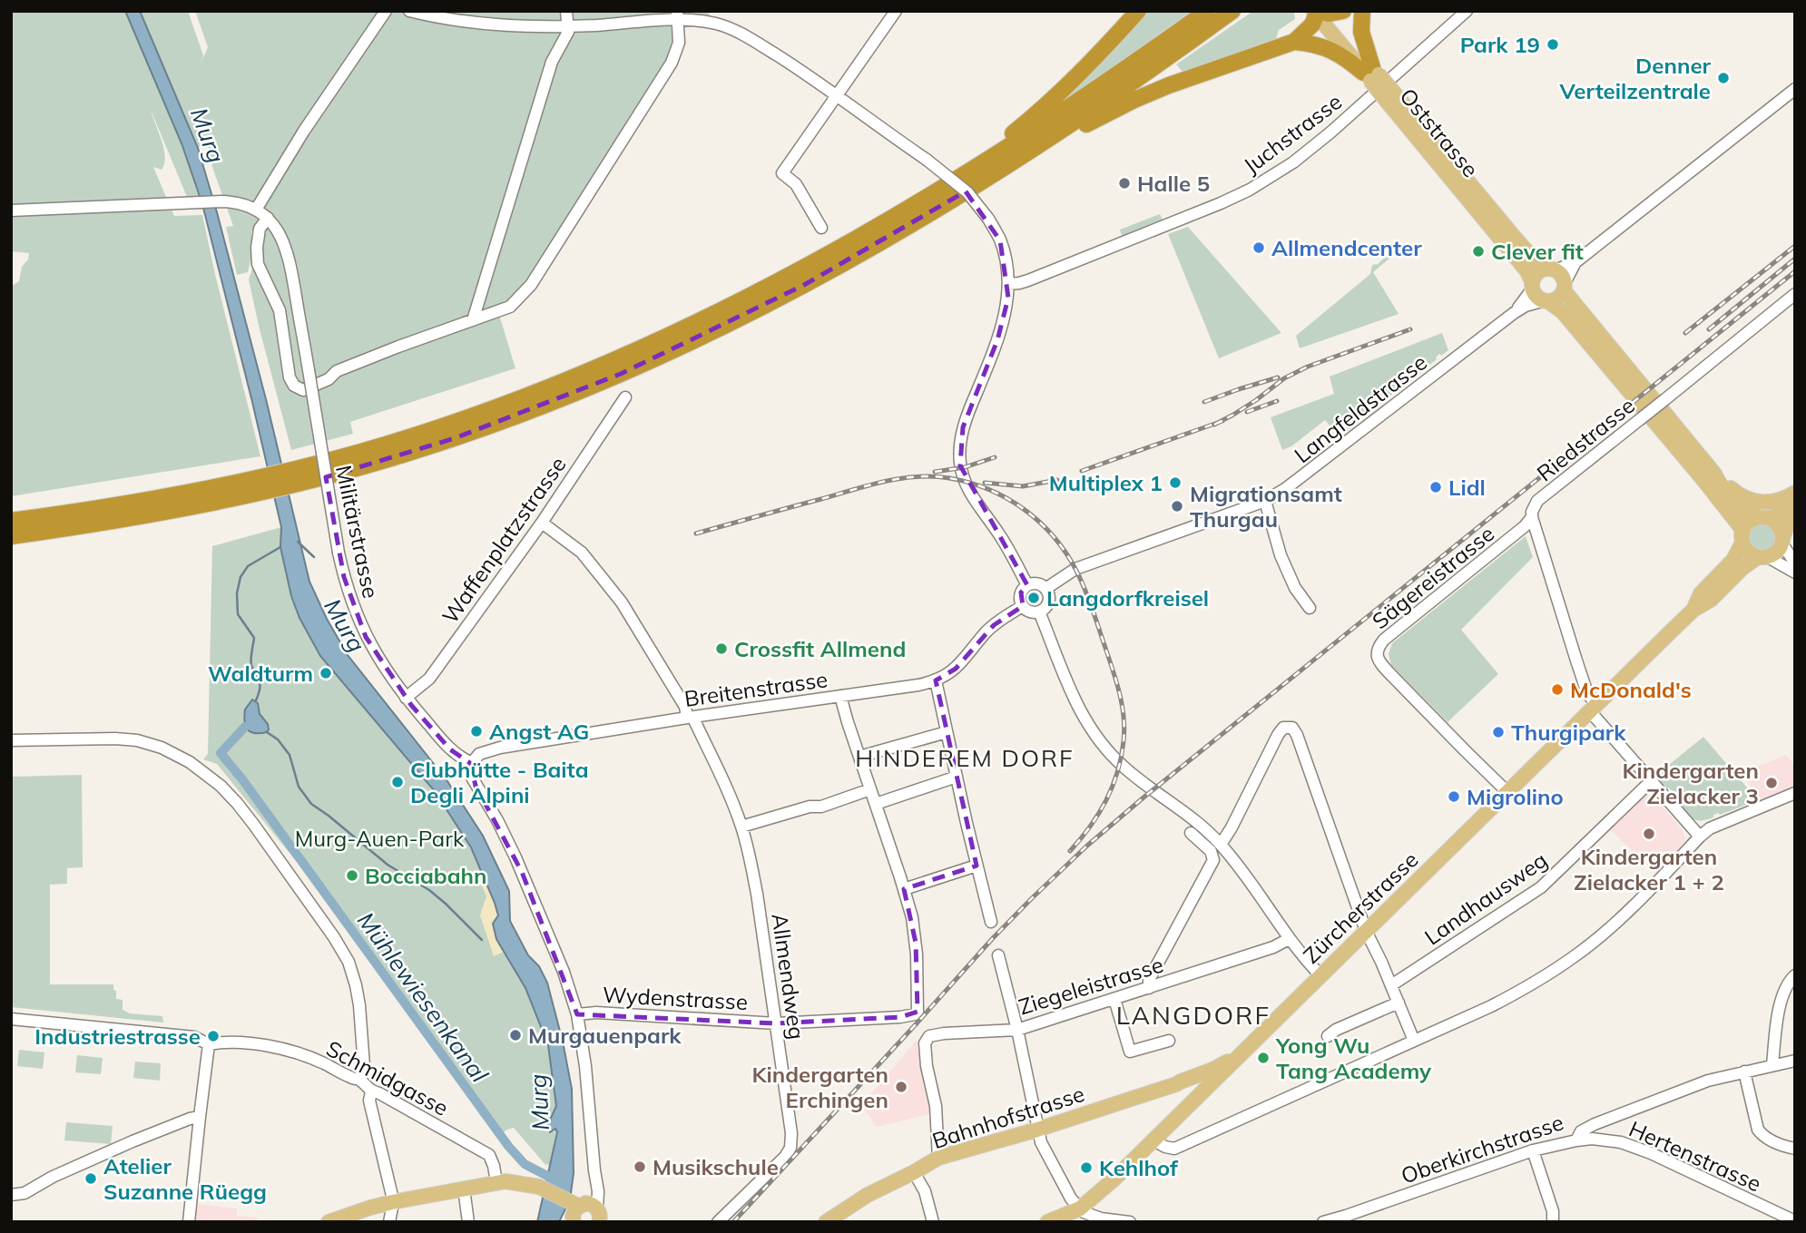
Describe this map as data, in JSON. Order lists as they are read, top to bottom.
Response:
{
  "streets": {
    "main road": ["Oststrasse", "Zürcherstrasse", "Bahnhofstrasse"],
    "street": [
      "Juchstrasse",
      "Langfeldstrasse",
      "Riedstrasse",
      "Militärstrasse",
      "Waffenplatzstrasse",
      "Sägereistrasse",
      "Breitenstrasse",
      "Landhausweg",
      "Allmendweg",
      "Ziegeleistrasse",
      "Wydenstrasse",
      "Schmidgasse",
      "Oberkirchstrasse",
      "Hertenstrasse"
    ]
  },
  "crossings": [
    ["Oststrasse", "Langfeldstrasse"],
    ["Langfeldstrasse", "Breitenstrasse"],
    ["Riedstrasse", "Sägereistrasse"],
    ["Militärstrasse", "Waffenplatzstrasse"],
    ["Militärstrasse", "Breitenstrasse"],
    ["Waffenplatzstrasse", "Allmendweg"],
    ["Sägereistrasse", "Zürcherstrasse"],
    ["Breitenstrasse", "Allmendweg"],
    ["Zürcherstrasse", "Bahnhofstrasse"],
    ["Allmendweg", "Wydenstrasse"],
    ["Ziegeleistrasse", "Bahnhofstrasse"],
    ["Oberkirchstrasse", "Hertenstrasse"]
  ],
  "districts": ["HINDEREM DORF", "LANGDORF"],
  "water": ["Murg", "Mühlewiesenkanal"],
  "parks": ["Murg-Auen-Park"],
  "places": [
    "Park 19",
    "Denner Verteilzentrale",
    "Halle 5",
    "Allmendcenter",
    "Clever fit",
    "Multiplex 1",
    "Lidl",
    "Migrationsamt Thurgau",
    "Langdorfkreisel",
    "Crossfit Allmend",
    "Waldturm",
    "McDonald's",
    "Angst AG",
    "Thurgipark",
    "Clubhütte - Baita Degli Alpini",
    "Kindergarten Zielacker 3",
    "Migrolino",
    "Kindergarten Zielacker 1 + 2",
    "Bocciabahn",
    "Murgauenpark",
    "Industriestrasse",
    "Yong Wu Tang Academy",
    "Kindergarten Erchingen",
    "Musikschule",
    "Kehlhof",
    "Atelier Suzanne Rüegg"
  ]
}
